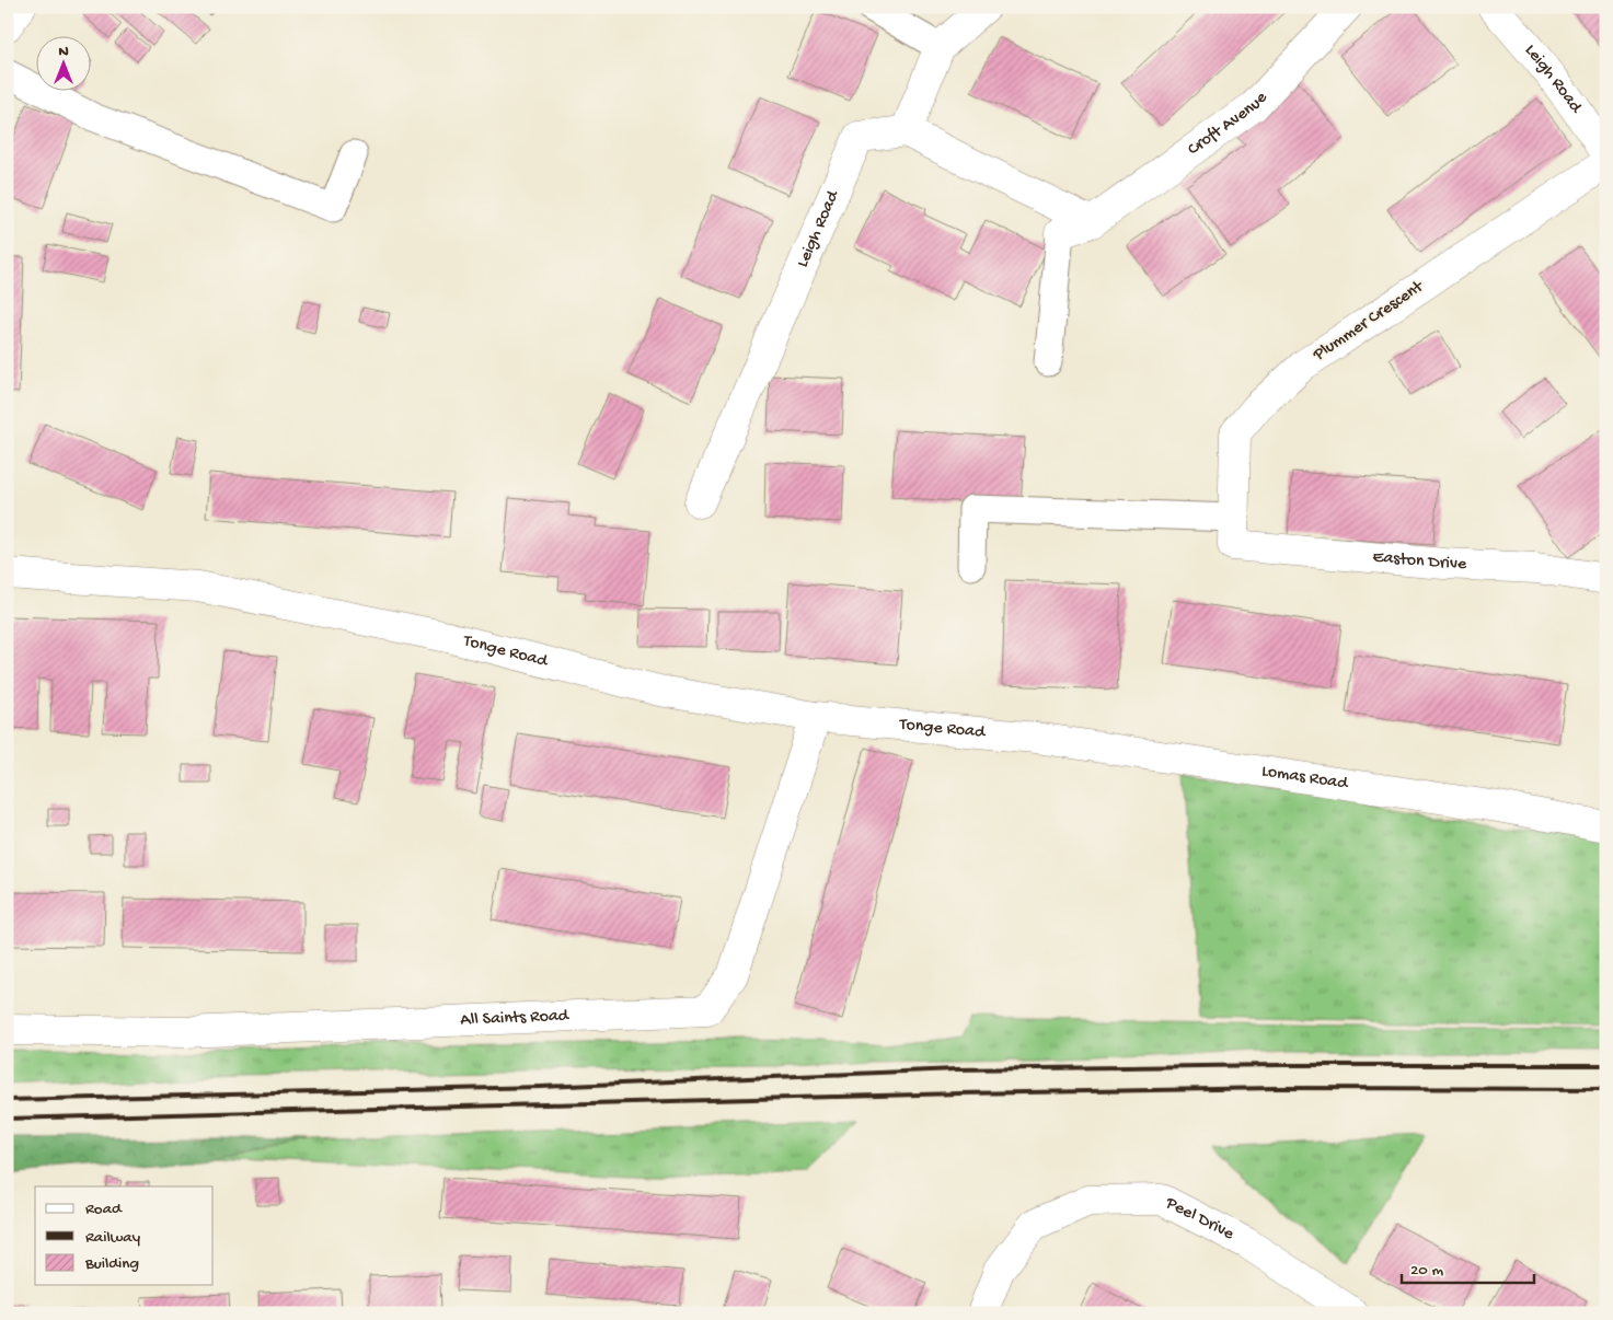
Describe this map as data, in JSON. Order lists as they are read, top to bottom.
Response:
{
  "streets": {
    "street": [
      "Leigh Road",
      "Croft Avenue",
      "Plummer Crescent",
      "Easton Drive",
      "Tonge Road",
      "Lomas Road",
      "All Saints Road",
      "Peel Drive"
    ]
  },
  "crossings": [
    ["Plummer Crescent", "Easton Drive"],
    ["Tonge Road", "Lomas Road"],
    ["Tonge Road", "All Saints Road"]
  ],
  "legend": ["Road", "Railway", "Building"],
  "scale_bar": "20 m",
  "north": "top"
}
